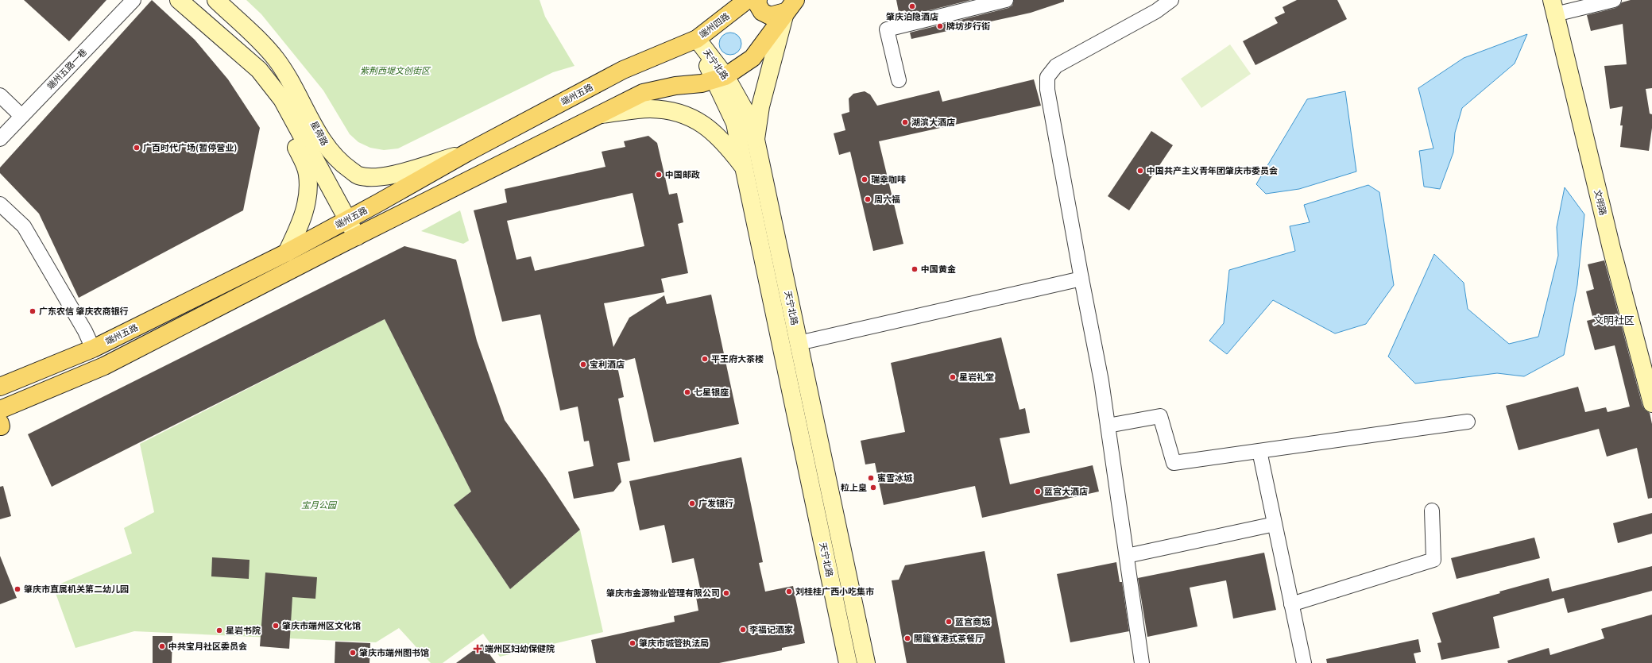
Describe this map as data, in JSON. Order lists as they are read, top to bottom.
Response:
{
  "streets": {
    "main road": [
      "端州四路",
      "天宁北路",
      "端州五路",
      "星荷路",
      "文明路"
    ],
    "street": ["端州五路一巷"]
  },
  "crossings": [
    ["端州四路", "天宁北路"],
    ["端州四路", "端州五路"],
    ["天宁北路", "端州五路"],
    ["端州五路", "星荷路"]
  ],
  "districts": ["文明社区"],
  "parks": ["紫荆西堤文创街区", "宝月公园"],
  "places": {
    "other": [
      "肇庆泊隐酒店",
      "牌坊步行街",
      "湖滨大酒店",
      "广百时代广场(暂停营业)",
      "中国共产主义青年团肇庆市委员会",
      "中国邮政",
      "瑞幸咖啡",
      "周六福",
      "中国黄金",
      "广东农信 肇庆农商银行",
      "平王府大茶楼",
      "宝利酒店",
      "星岩礼堂",
      "七星银座",
      "蜜雪冰城",
      "粒上皇",
      "蓝宫大酒店",
      "广发银行",
      "肇庆市直属机关第二幼儿园",
      "刘桂桂广西小吃集市",
      "肇庆市金源物业管理有限公司",
      "蓝宫商城",
      "肇庆市端州区文化馆",
      "李福记酒家",
      "星岩书院",
      "開籠雀港式茶餐厅",
      "肇庆市城管执法局",
      "中共宝月社区委员会",
      "肇庆市端州图书馆"
    ],
    "health": ["端州区妇幼保健院"]
  }
}
